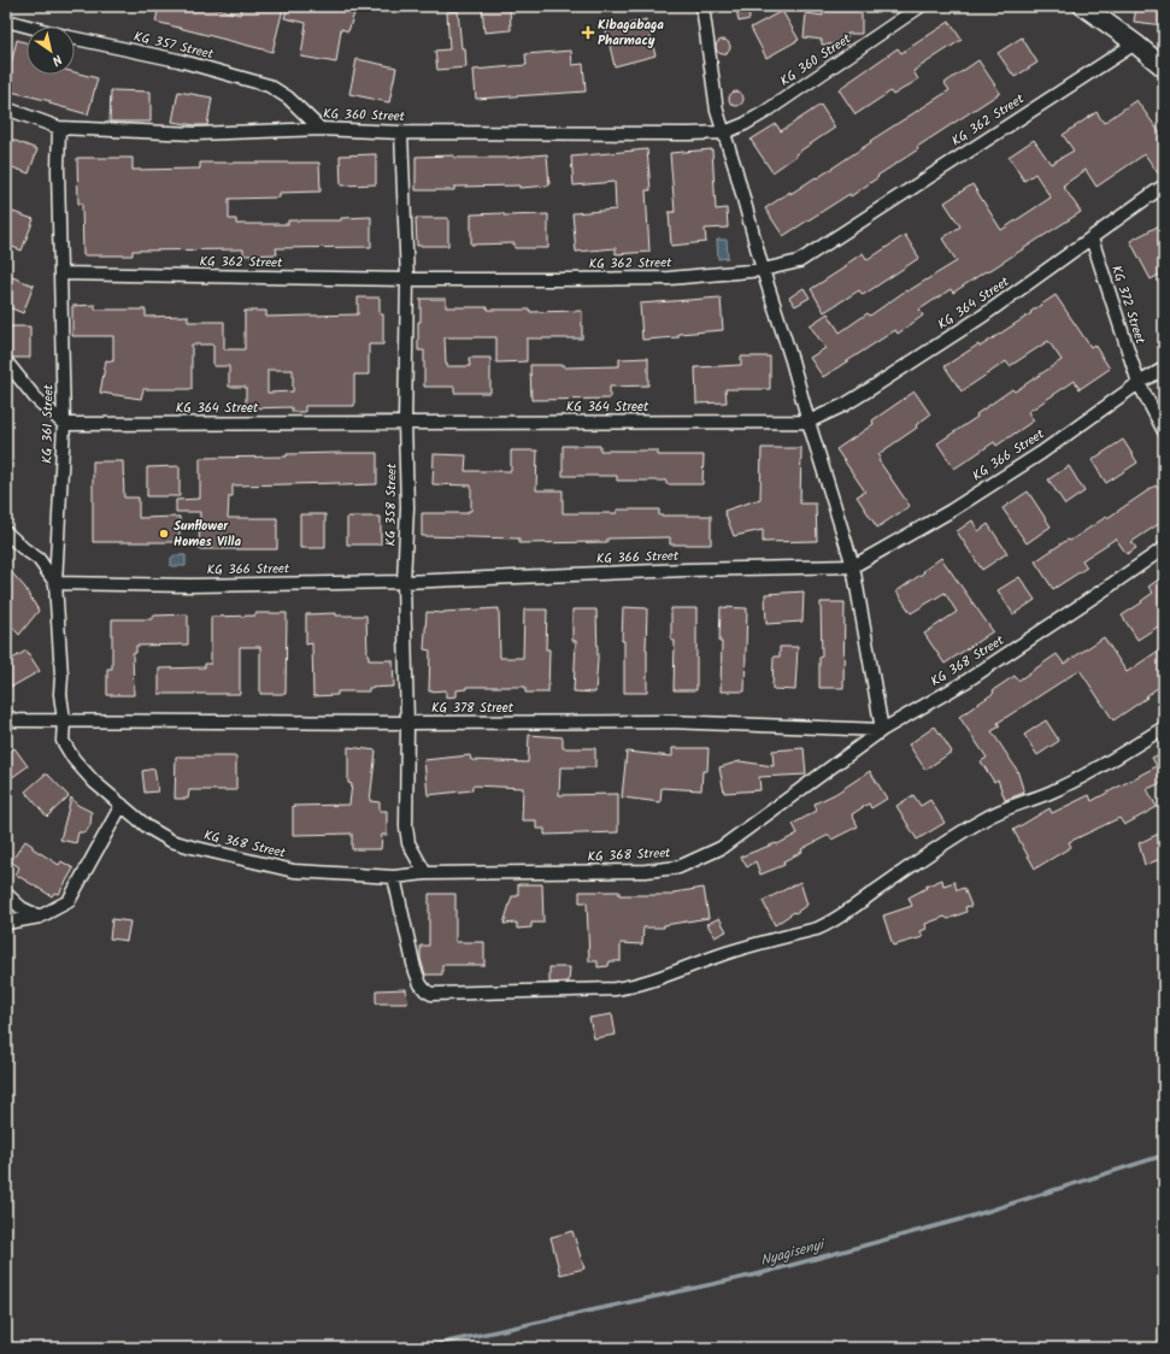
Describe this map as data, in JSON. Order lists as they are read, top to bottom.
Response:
{
  "streets": {
    "street": [
      "KG 357 Street",
      "KG 360 Street",
      "KG 362 Street",
      "KG 364 Street",
      "KG 372 Street",
      "KG 361 Street",
      "KG 366 Street",
      "KG 358 Street",
      "KG 368 Street",
      "KG 378 Street"
    ]
  },
  "crossings": [
    ["KG 357 Street", "KG 360 Street"],
    ["KG 360 Street", "KG 361 Street"],
    ["KG 360 Street", "KG 358 Street"],
    ["KG 362 Street", "KG 361 Street"],
    ["KG 362 Street", "KG 358 Street"],
    ["KG 364 Street", "KG 372 Street"],
    ["KG 364 Street", "KG 361 Street"],
    ["KG 364 Street", "KG 358 Street"],
    ["KG 372 Street", "KG 366 Street"],
    ["KG 361 Street", "KG 366 Street"],
    ["KG 361 Street", "KG 368 Street"],
    ["KG 361 Street", "KG 378 Street"],
    ["KG 366 Street", "KG 358 Street"],
    ["KG 358 Street", "KG 368 Street"],
    ["KG 358 Street", "KG 378 Street"],
    ["KG 368 Street", "KG 378 Street"]
  ],
  "water": ["Nyagisenyi"],
  "places": {
    "health": ["Kibagabaga Pharmacy"],
    "other": ["Sunflower Homes Villa"]
  },
  "north": "bottom right"
}
